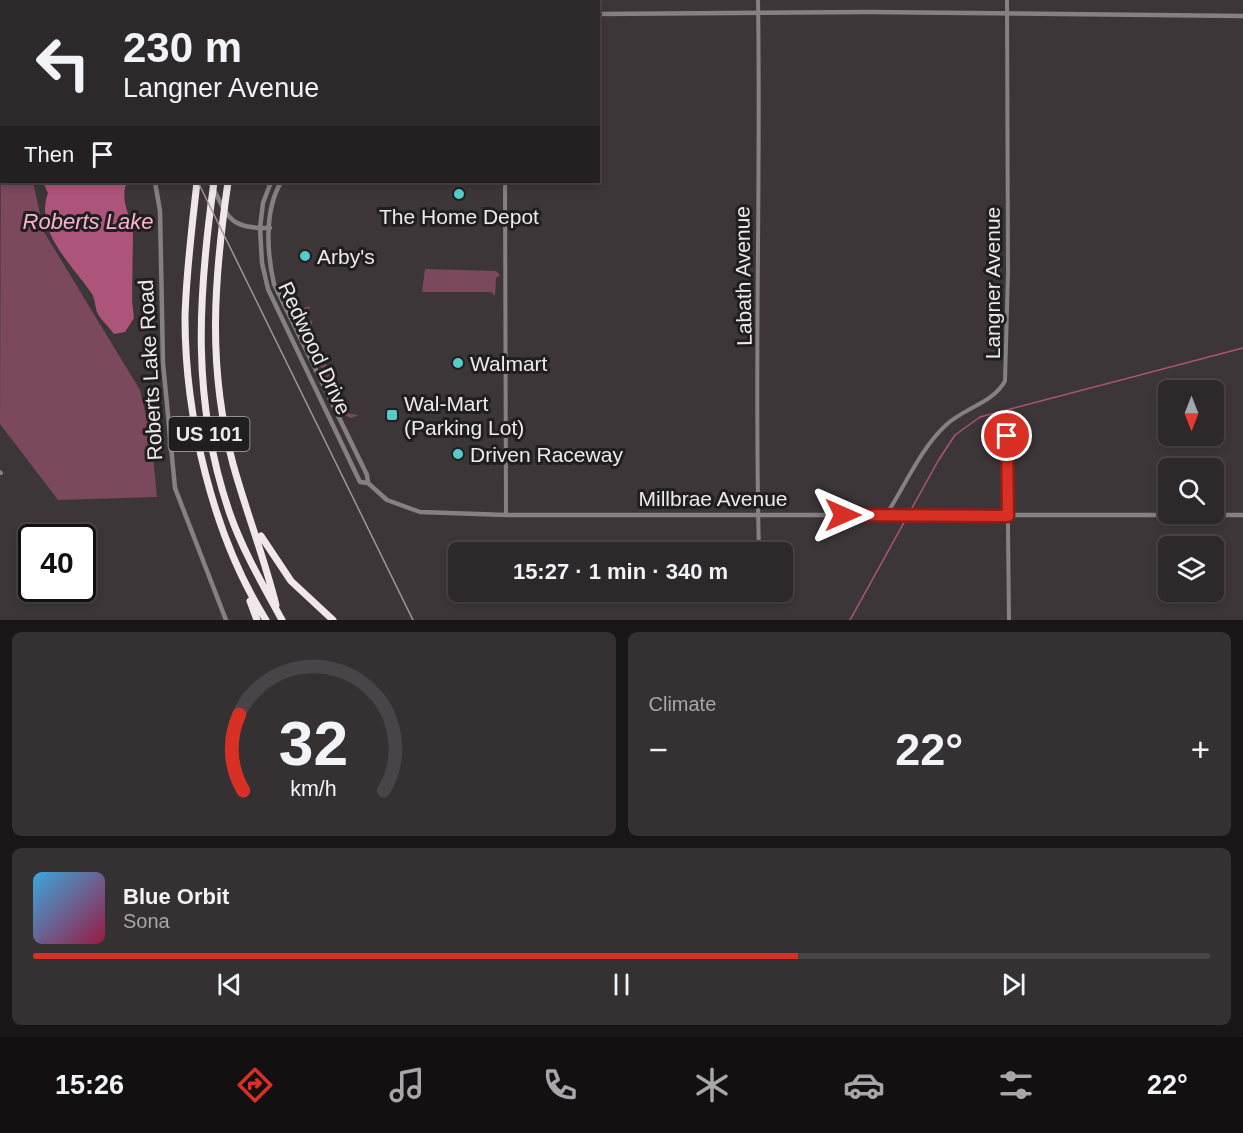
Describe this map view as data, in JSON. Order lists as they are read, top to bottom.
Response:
{
  "streets": {
    "highway": ["US 101"],
    "street": [
      "Labath Avenue",
      "Langner Avenue",
      "Redwood Drive",
      "Roberts Lake Road",
      "Millbrae Avenue"
    ]
  },
  "crossings": [
    ["Labath Avenue", "Millbrae Avenue"],
    ["Langner Avenue", "Millbrae Avenue"],
    ["Redwood Drive", "Millbrae Avenue"]
  ],
  "water": ["Roberts Lake"],
  "places": {
    "other": [
      "The Home Depot",
      "Arby's",
      "Walmart",
      "Driven Raceway"
    ],
    "transit": ["Wal-Mart (Parking Lot)"]
  },
  "north": "bottom",
  "page": {
    "turn": ["230 m", "Langner Avenue"],
    "then": "Then",
    "limit": "40",
    "trip": "15:27 · 1 min · 340 m",
    "tile": "Climate",
    "heat": ["−", "22°", "+"],
    "song": ["Blue Orbit", "Sona"],
    "tabs": ["15:26", "22°"],
    "gauge": ["32", "km/h"]
  }
}
